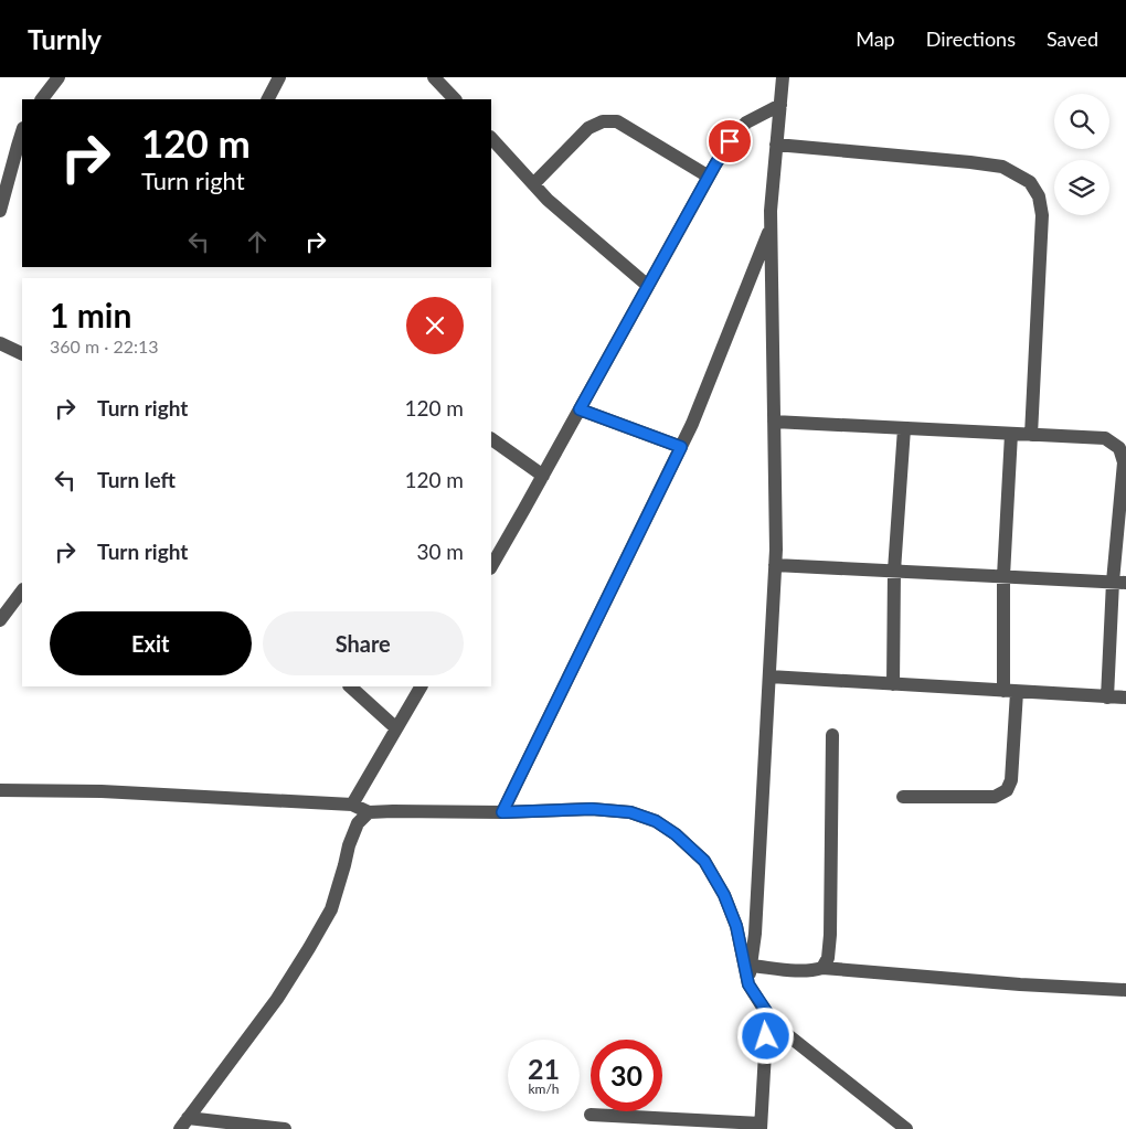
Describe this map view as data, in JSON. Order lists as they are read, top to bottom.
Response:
{
  "page": {
    "header": "Turnly",
    "nav": ["Map", "Directions", "Saved"],
    "turn": ["120 m", "Turn right"],
    "heading": ["1 min", "360 m · 22:13"],
    "list": [
      {
        "name": "Turn right",
        "value": "120 m"
      },
      {
        "name": "Turn left",
        "value": "120 m"
      },
      {
        "name": "Turn right",
        "value": "30 m"
      }
    ],
    "buttons": ["Exit", "Share"],
    "speed": "21 km/h",
    "limit": "30"
  }
}
